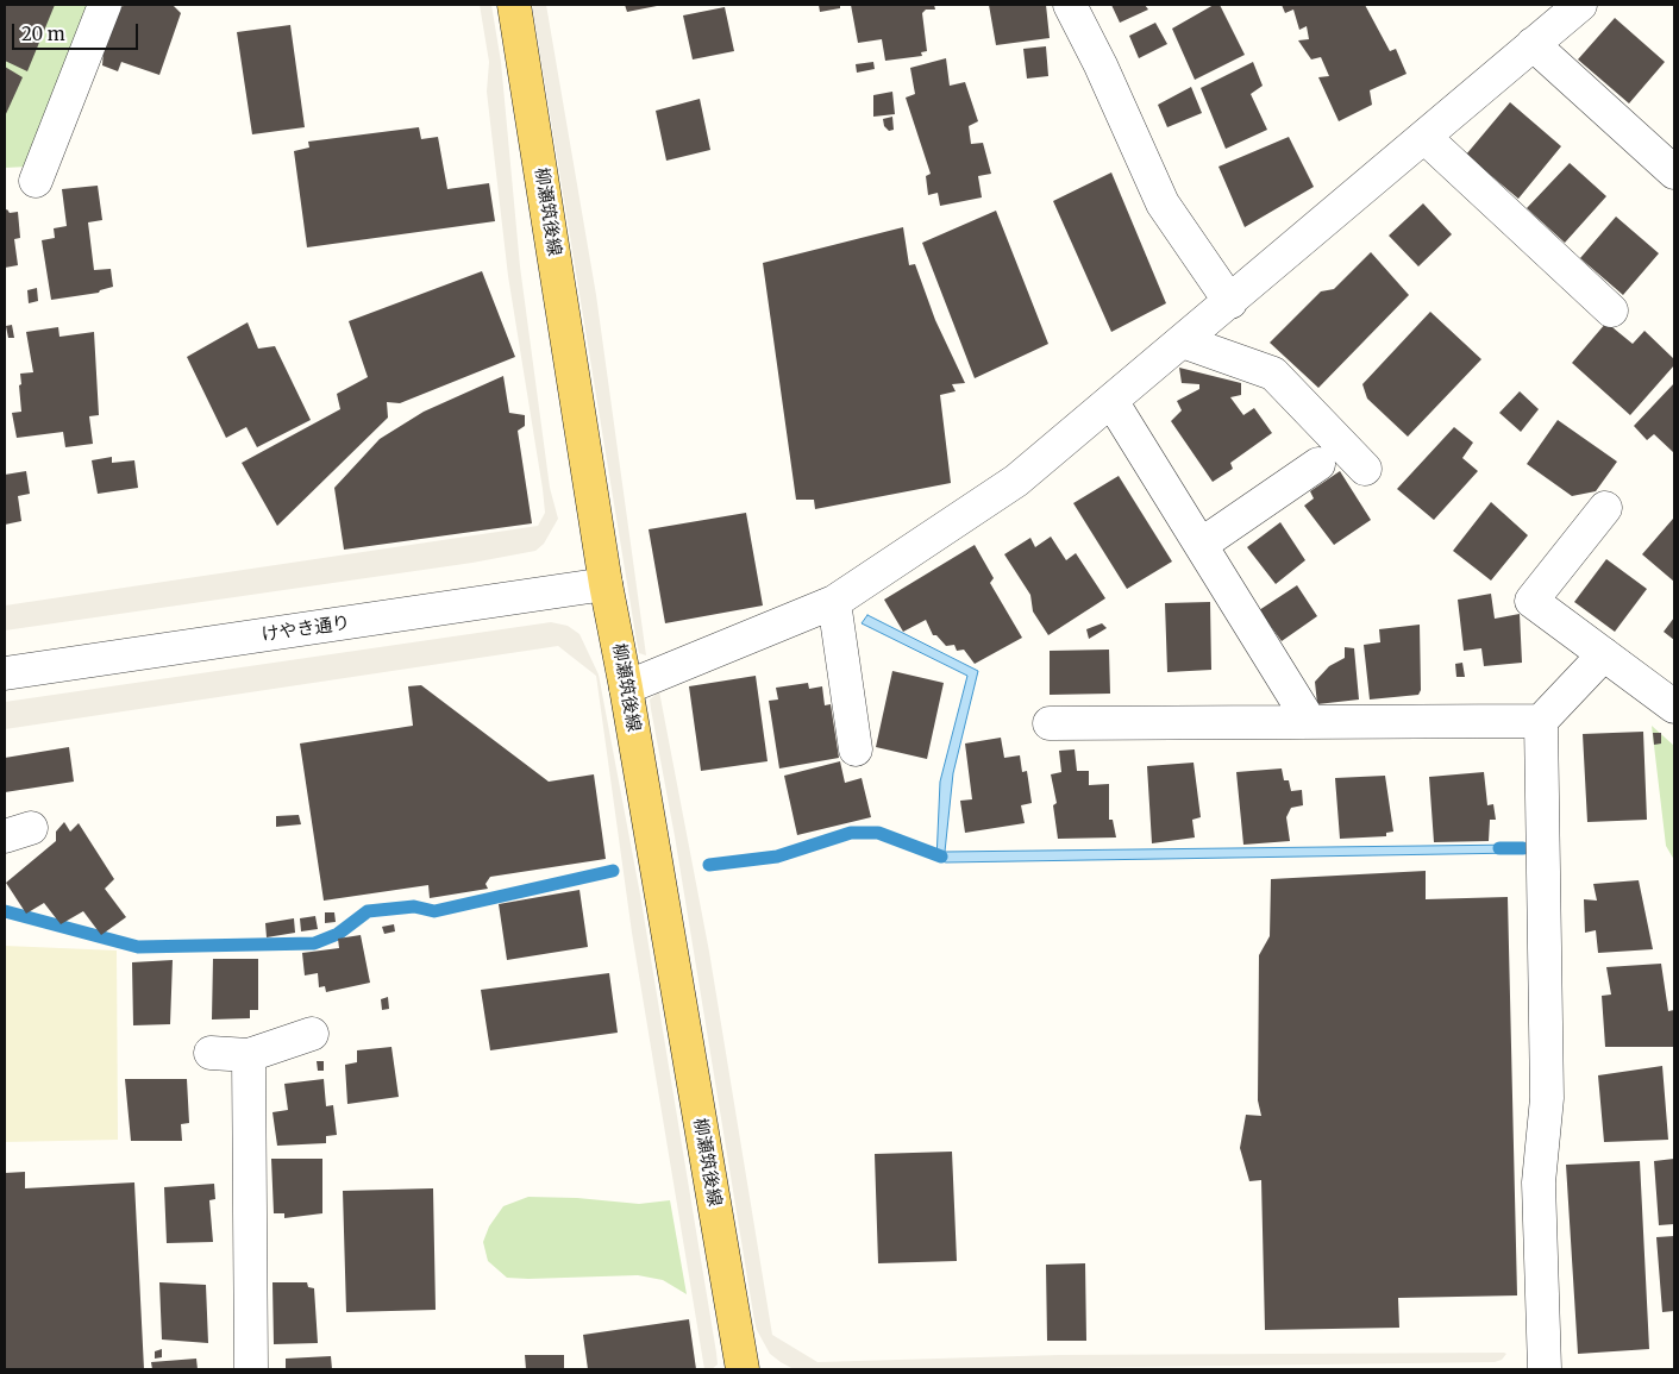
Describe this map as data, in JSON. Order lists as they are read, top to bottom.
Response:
{
  "streets": {
    "main road": ["柳瀬筑後線"],
    "street": ["けやき通り"]
  },
  "crossings": [
    ["柳瀬筑後線", "けやき通り"]
  ],
  "scale_bar": "20 m"
}
